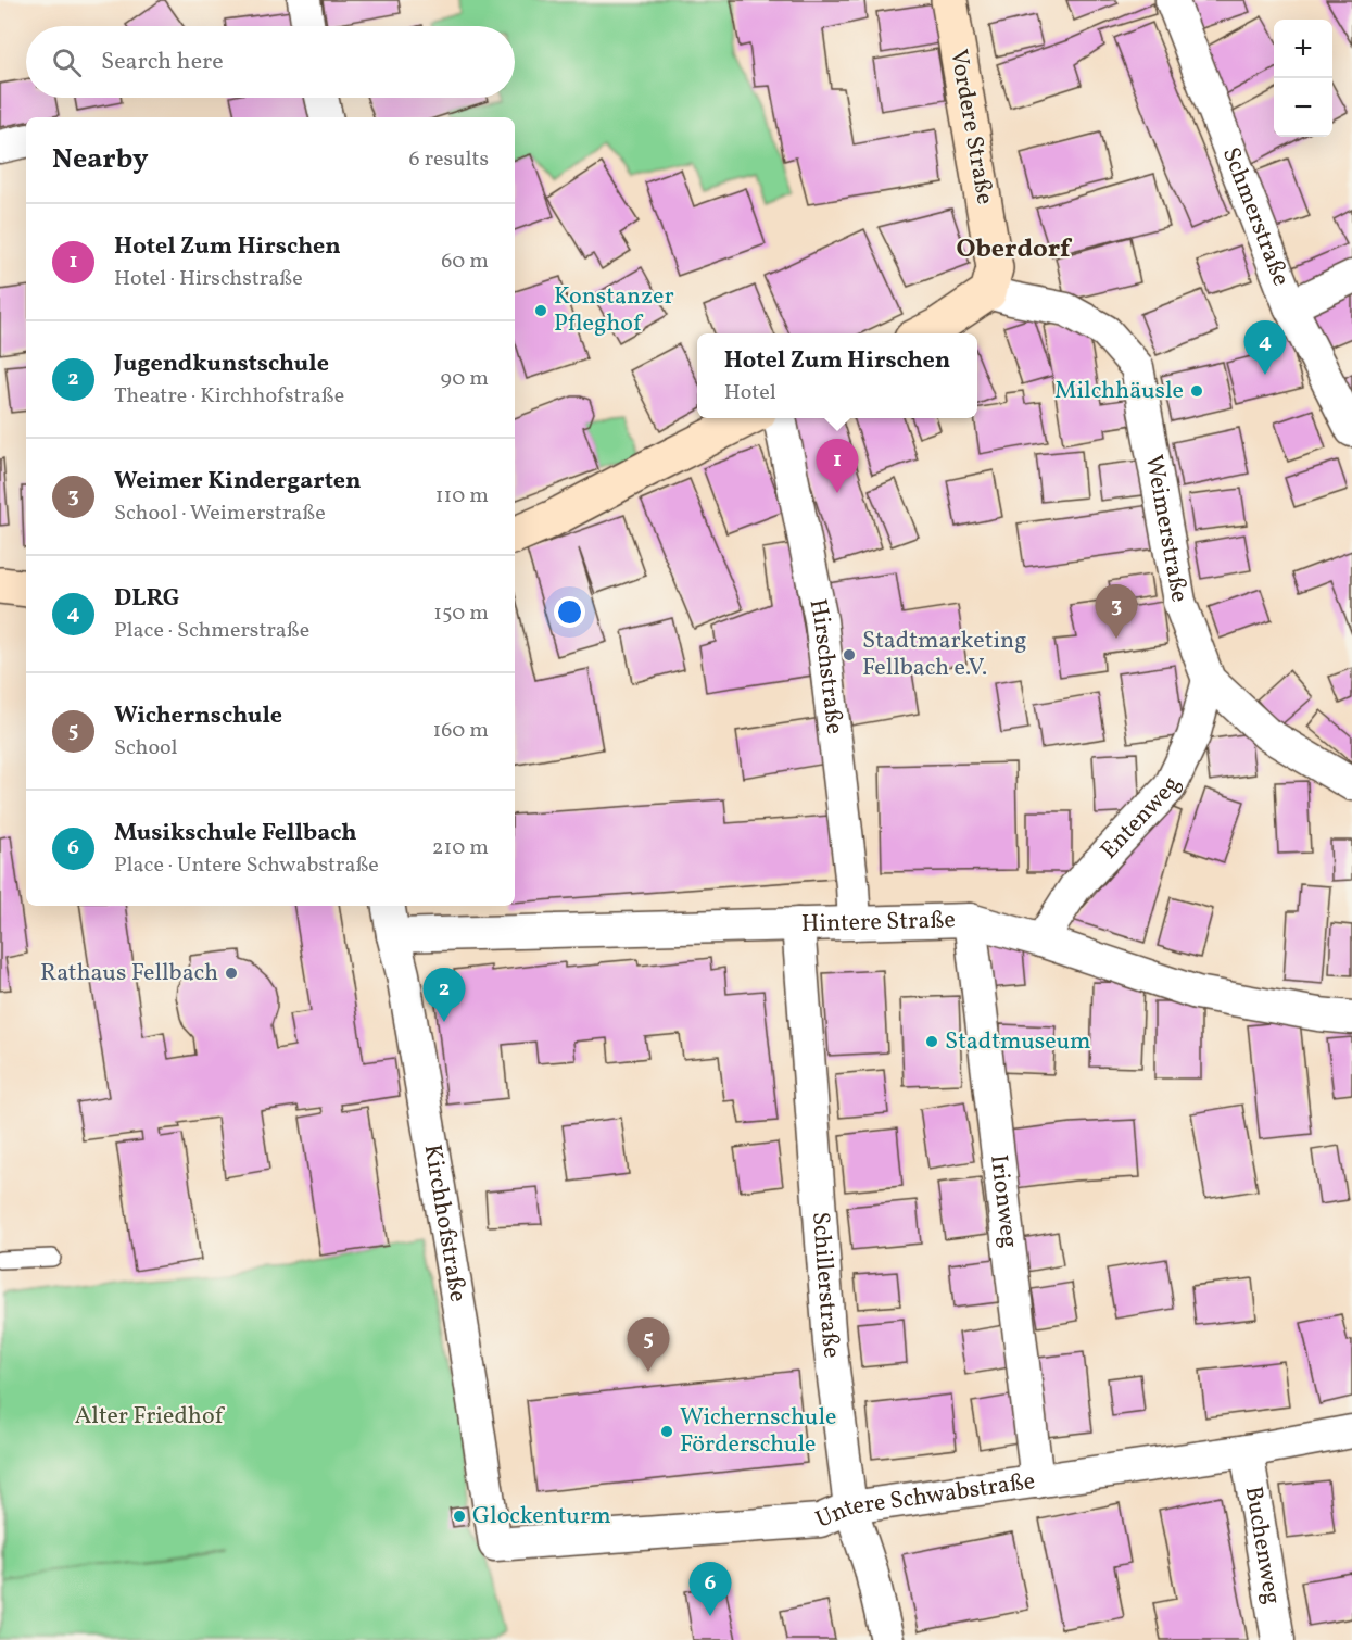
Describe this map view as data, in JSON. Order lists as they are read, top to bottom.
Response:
{
  "streets": {
    "street": [
      "Vordere Straße",
      "Schmerstraße",
      "Weimerstraße",
      "Hirschstraße",
      "Entenweg",
      "Hintere Straße",
      "Irionweg",
      "Kirchhofstraße",
      "Schillerstraße",
      "Untere Schwabstraße",
      "Buchenweg"
    ]
  },
  "crossings": [
    ["Vordere Straße", "Weimerstraße"],
    ["Weimerstraße", "Entenweg"],
    ["Hirschstraße", "Hintere Straße"],
    ["Entenweg", "Hintere Straße"],
    ["Hintere Straße", "Irionweg"],
    ["Hintere Straße", "Kirchhofstraße"],
    ["Hintere Straße", "Schillerstraße"],
    ["Irionweg", "Untere Schwabstraße"],
    ["Kirchhofstraße", "Untere Schwabstraße"],
    ["Schillerstraße", "Untere Schwabstraße"],
    ["Untere Schwabstraße", "Buchenweg"]
  ],
  "districts": ["Oberdorf"],
  "parks": ["Alter Friedhof"],
  "places": [
    "Konstanzer Pfleghof",
    "Milchhäusle",
    "Stadtmarketing Fellbach e.V.",
    "Rathaus Fellbach",
    "Stadtmuseum",
    "Wichernschule Förderschule",
    "Glockenturm"
  ],
  "page": {
    "map_buttons": ["+", "−"],
    "search": "Search here",
    "heading": ["Nearby", "6 results"],
    "list": [
      {
        "mark": "1",
        "name": "Hotel Zum Hirschen",
        "note": "Hotel · Hirschstraße",
        "value": "60 m"
      },
      {
        "mark": "2",
        "name": "Jugendkunstschule",
        "note": "Theatre · Kirchhofstraße",
        "value": "90 m"
      },
      {
        "mark": "3",
        "name": "Weimer Kindergarten",
        "note": "School · Weimerstraße",
        "value": "110 m"
      },
      {
        "mark": "4",
        "name": "DLRG",
        "note": "Place · Schmerstraße",
        "value": "150 m"
      },
      {
        "mark": "5",
        "name": "Wichernschule",
        "note": "School",
        "value": "160 m"
      },
      {
        "mark": "6",
        "name": "Musikschule Fellbach",
        "note": "Place · Untere Schwabstraße",
        "value": "210 m"
      }
    ],
    "pins": [
      "4",
      "1",
      "3",
      "2",
      "5",
      "6"
    ],
    "popup": ["Hotel Zum Hirschen", "Hotel"]
  }
}
